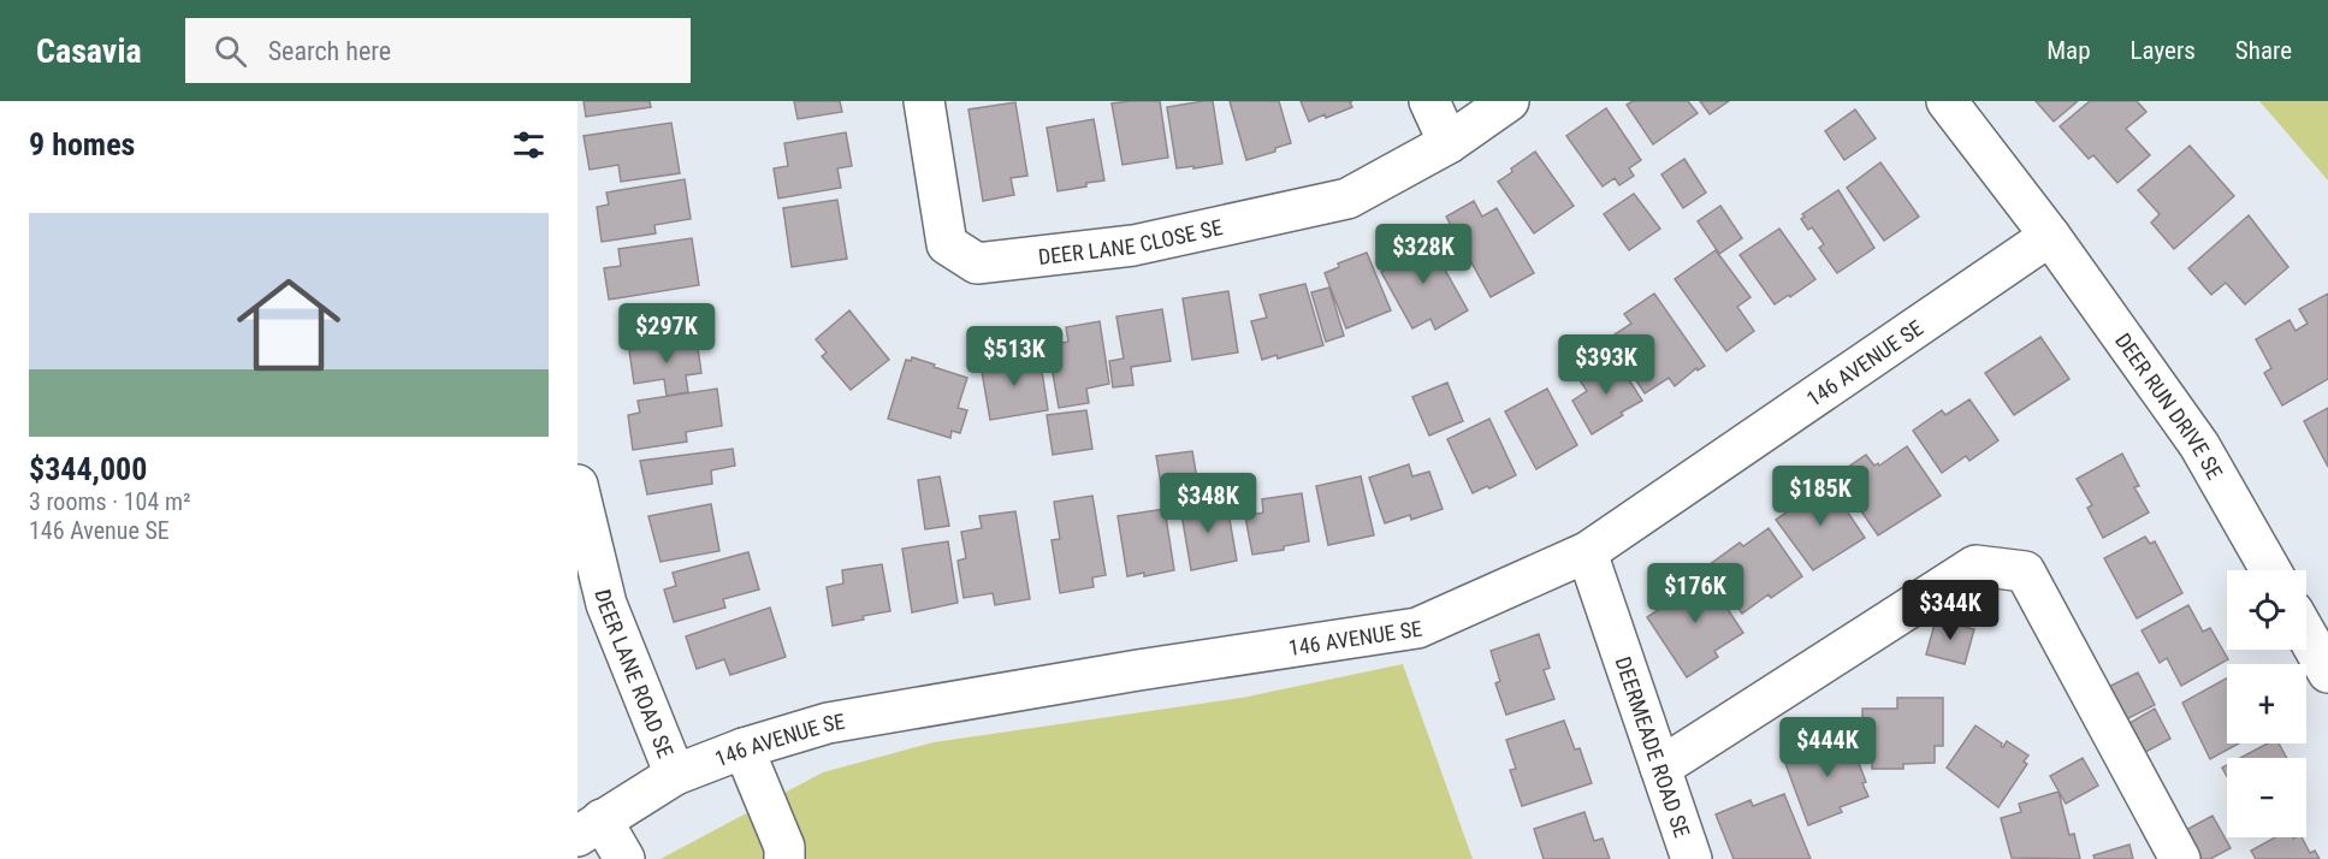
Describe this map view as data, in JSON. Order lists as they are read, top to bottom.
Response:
{
  "streets": {
    "street": [
      "DEER LANE CLOSE SE",
      "146 AVENUE SE",
      "DEER RUN DRIVE SE",
      "DEER LANE ROAD SE",
      "DEERMEADE ROAD SE"
    ]
  },
  "crossings": [
    ["146 AVENUE SE", "DEER RUN DRIVE SE"],
    ["146 AVENUE SE", "DEER LANE ROAD SE"],
    ["146 AVENUE SE", "DEERMEADE ROAD SE"]
  ],
  "page": {
    "header": "Casavia",
    "search": "Search here",
    "nav": ["Map", "Layers", "Share"],
    "heading": "9 homes",
    "list": [
      {
        "name": "$344,000",
        "note": "3 rooms · 104 m² · 146 Avenue SE"
      }
    ],
    "price": [
      "$328K",
      "$297K",
      "$513K",
      "$393K",
      "$185K",
      "$348K",
      "$176K",
      "$344K",
      "$444K"
    ],
    "map_buttons": ["+", "−"]
  }
}
